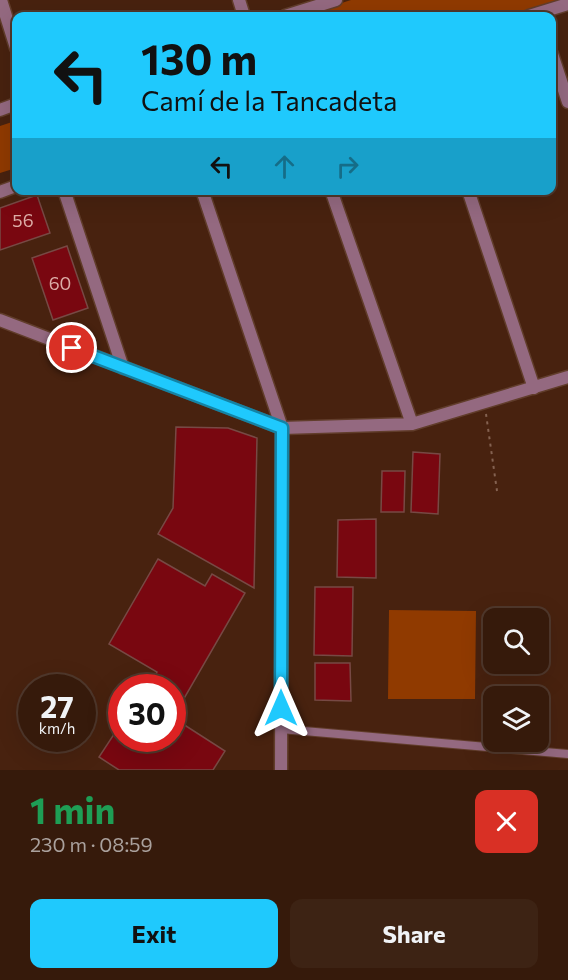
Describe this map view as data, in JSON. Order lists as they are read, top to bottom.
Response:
{
  "house_numbers": ["56", "60"],
  "page": {
    "turn": ["130 m", "Camí de la Tancadeta"],
    "speed": "27 km/h",
    "limit": "30",
    "heading": ["1 min", "230 m · 08:59"],
    "buttons": ["Exit", "Share"]
  }
}
